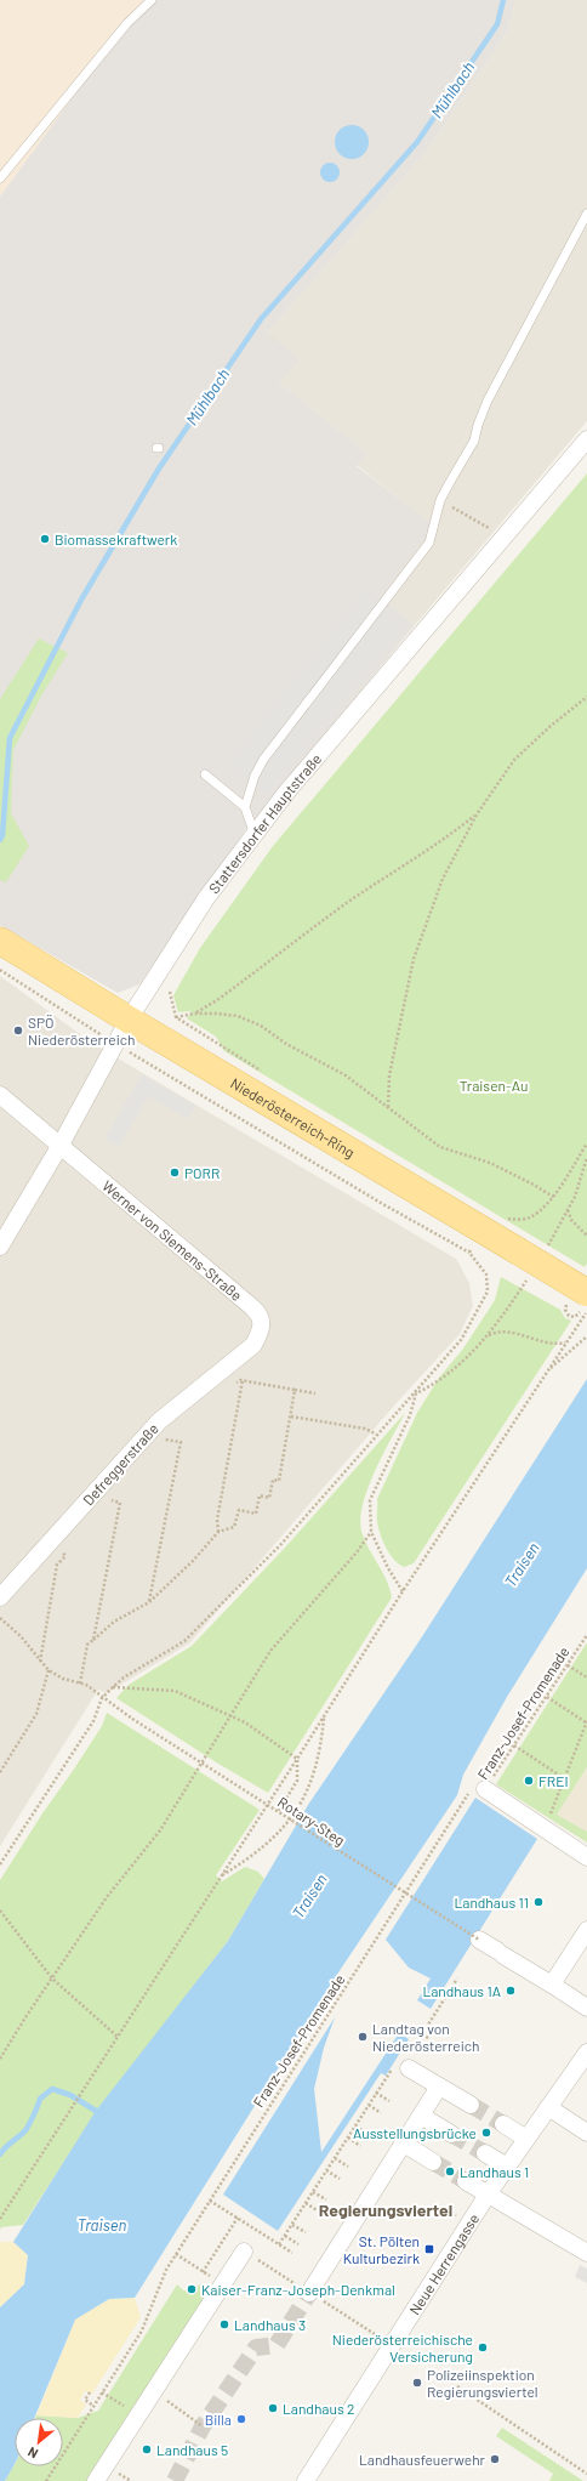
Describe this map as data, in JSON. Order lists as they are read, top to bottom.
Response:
{
  "streets": {
    "main road": ["Niederösterreich-Ring"],
    "street": [
      "Stattersdorfer Hauptstraße",
      "Werner von Siemens-Straße",
      "Defreggerstraße",
      "Neue Herrengasse"
    ],
    "path": ["Franz-Josef-Promenade", "Rotary-Steg"]
  },
  "crossings": [
    ["Stattersdorfer Hauptstraße", "Niederösterreich-Ring"],
    ["Stattersdorfer Hauptstraße", "Werner von Siemens-Straße"],
    ["Werner von Siemens-Straße", "Defreggerstraße"]
  ],
  "districts": ["Regierungsviertel"],
  "water": ["Mühlbach", "Traisen"],
  "parks": ["Traisen-Au"],
  "places": {
    "other": [
      "Biomassekraftwerk",
      "SPÖ Niederösterreich",
      "PORR",
      "FREI",
      "Landhaus 11",
      "Landhaus 1A",
      "Landtag von Niederösterreich",
      "Ausstellungsbrücke",
      "Landhaus 1",
      "Kaiser-Franz-Joseph-Denkmal",
      "Landhaus 3",
      "Niederösterreichische Versicherung",
      "Polizeiinspektion Regierungsviertel",
      "Landhaus 2",
      "Billa",
      "Landhaus 5",
      "Landhausfeuerwehr"
    ],
    "transit": ["St. Pölten Kulturbezirk"]
  },
  "north": "bottom left"
}
